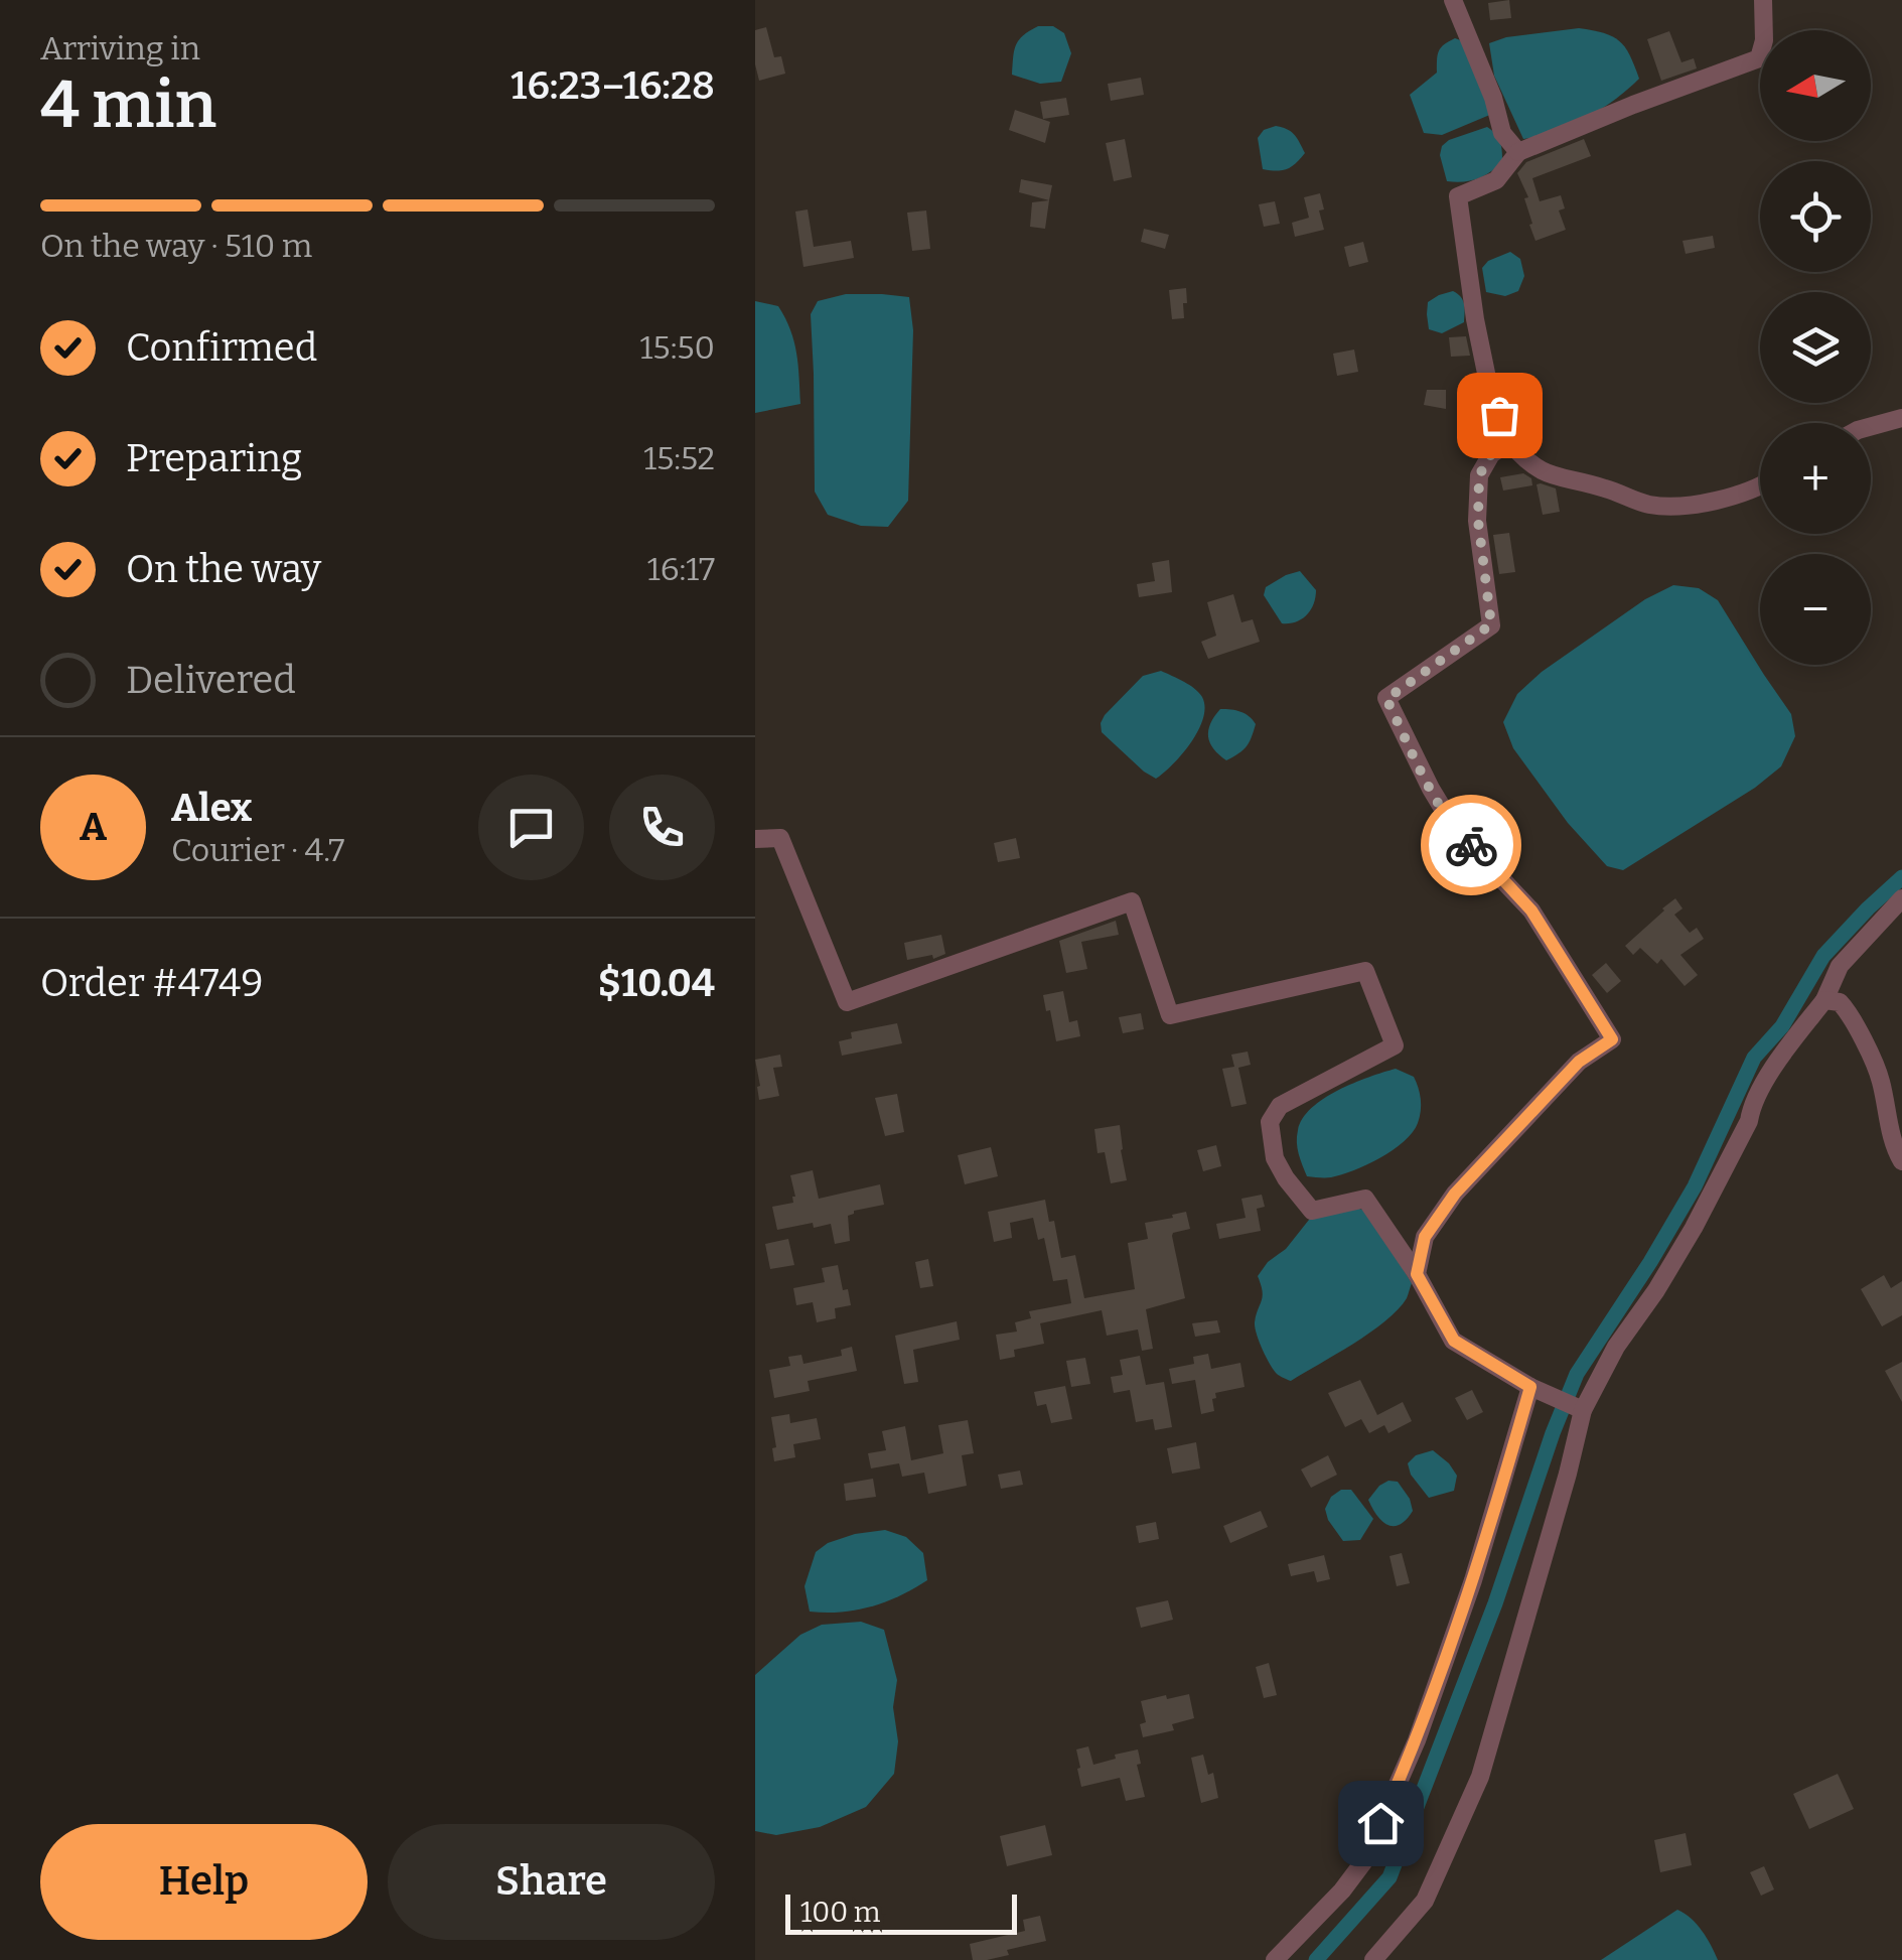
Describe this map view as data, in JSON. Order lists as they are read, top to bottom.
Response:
{
  "scale_bar": "100 m",
  "north": "left",
  "page": {
    "heading": ["4 min", "Arriving in", "16:23–16:28"],
    "panel": [
      "Alex",
      "Courier · 4.7",
      "Order #4749",
      "$10.04"
    ],
    "map_buttons": ["+", "−"],
    "bar": "On the way · 510 m",
    "list": [
      ["Confirmed", "15:50"],
      ["Preparing", "15:52"],
      ["On the way", "16:17"],
      "Delivered"
    ],
    "round": "A",
    "buttons": ["Help", "Share"],
    "scale": "100 m"
  }
}
